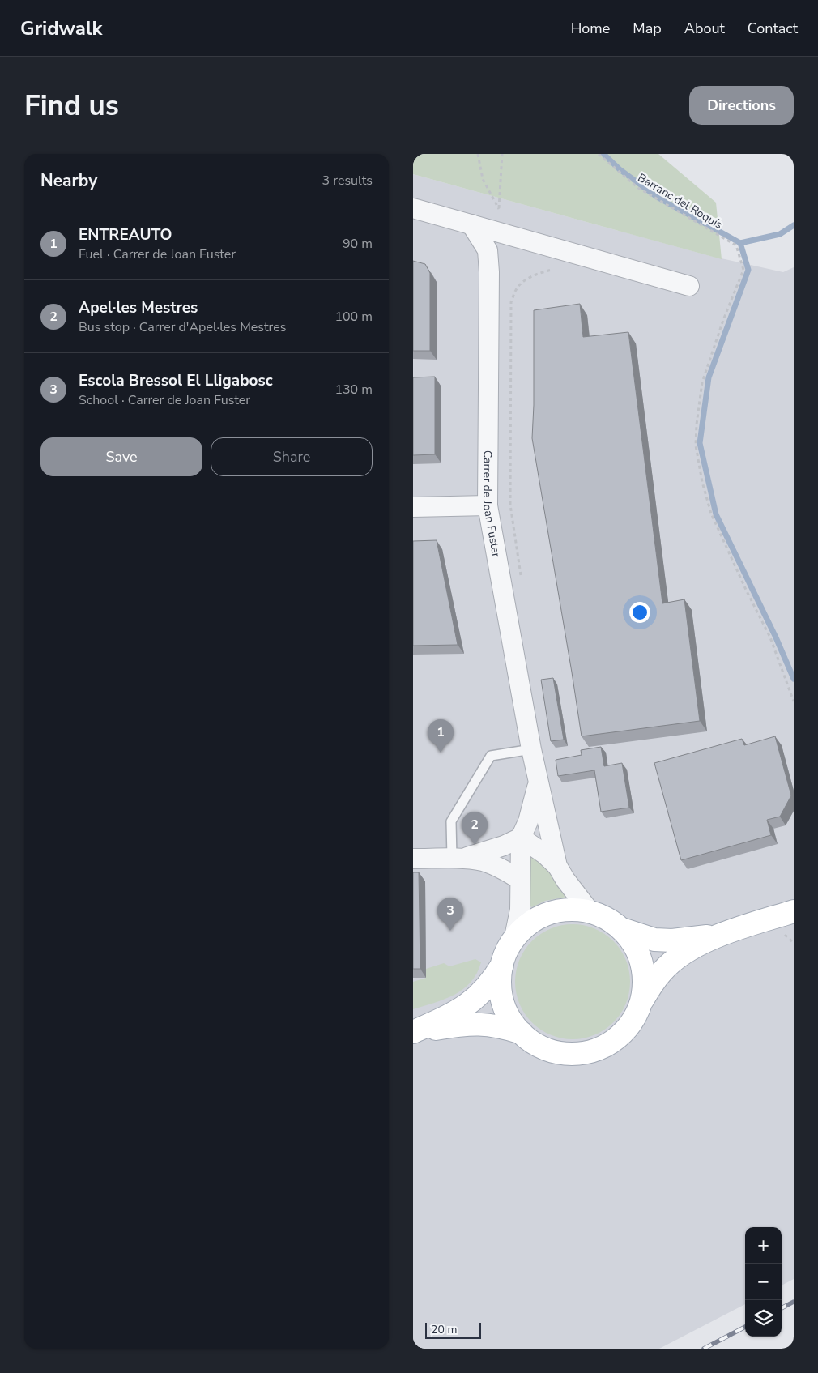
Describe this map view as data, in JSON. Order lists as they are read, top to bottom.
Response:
{
  "streets": {
    "street": ["Carrer de Joan Fuster"],
    "path": ["Barranc del Roquís"]
  },
  "scale_bar": "20 m",
  "page": {
    "header": "Gridwalk",
    "nav": [
      "Home",
      "Map",
      "About",
      "Contact"
    ],
    "buttons": [
      "Directions",
      ["Save", "Share"]
    ],
    "title": "Find us",
    "heading": ["Nearby", "3 results"],
    "list": [
      {
        "mark": "1",
        "name": "ENTREAUTO",
        "note": "Fuel · Carrer de Joan Fuster",
        "value": "90 m"
      },
      {
        "mark": "2",
        "name": "Apel·les Mestres",
        "note": "Bus stop · Carrer d'Apel·les Mestres",
        "value": "100 m"
      },
      {
        "mark": "3",
        "name": "Escola Bressol El Lligabosc",
        "note": "School · Carrer de Joan Fuster",
        "value": "130 m"
      }
    ],
    "pins": ["1", "2", "3"],
    "map_buttons": ["+", "−"],
    "scale": "20 m"
  }
}
